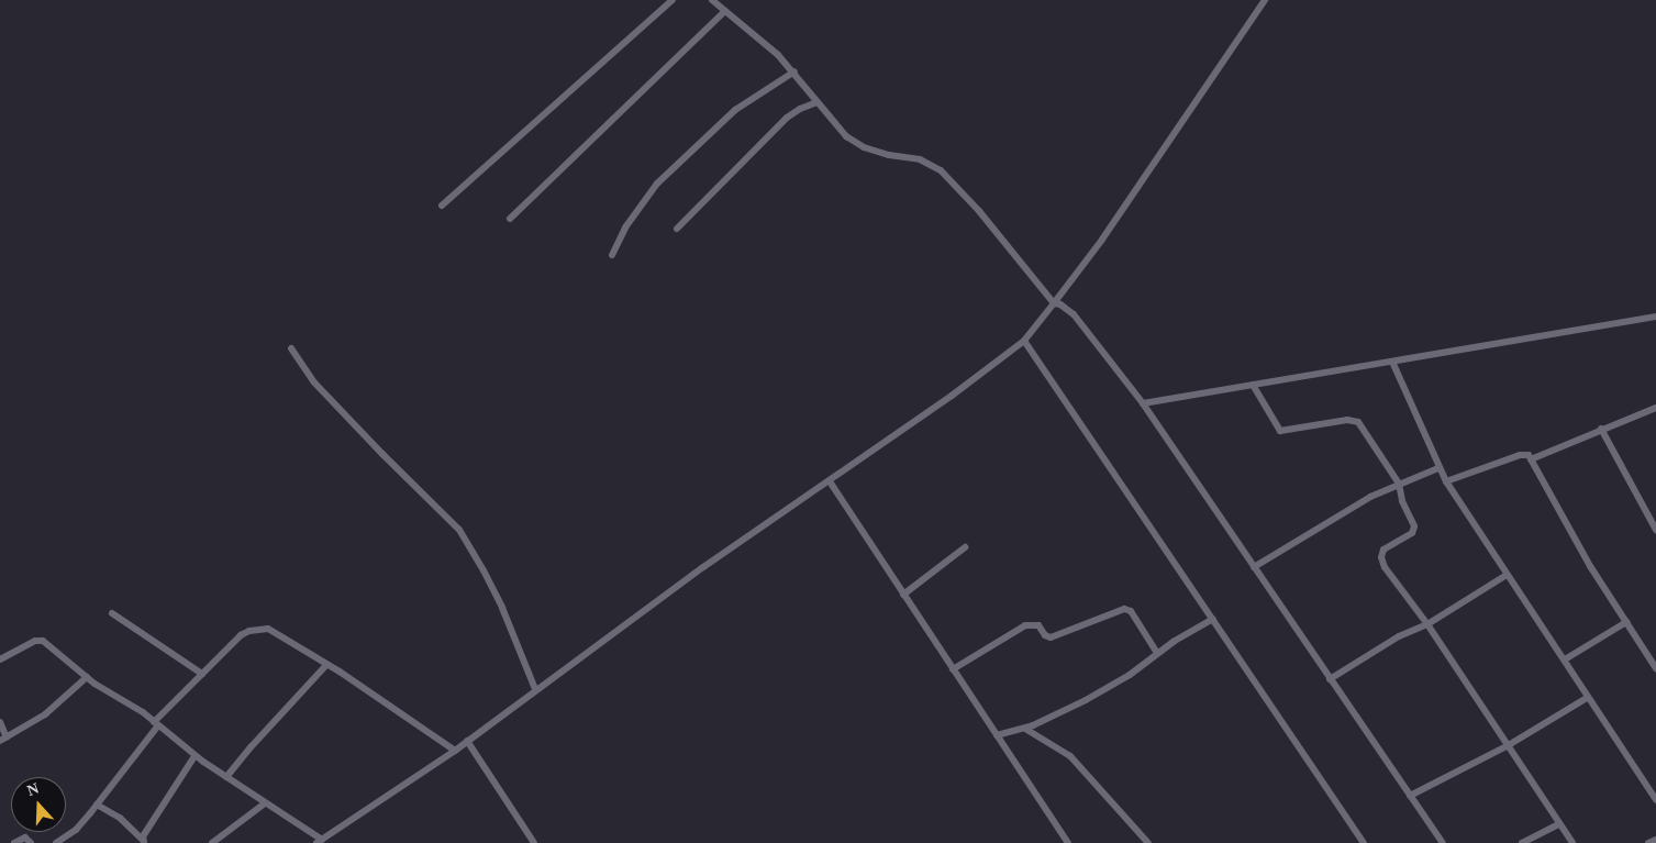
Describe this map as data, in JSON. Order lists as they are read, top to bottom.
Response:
{
  "north": "top"
}
